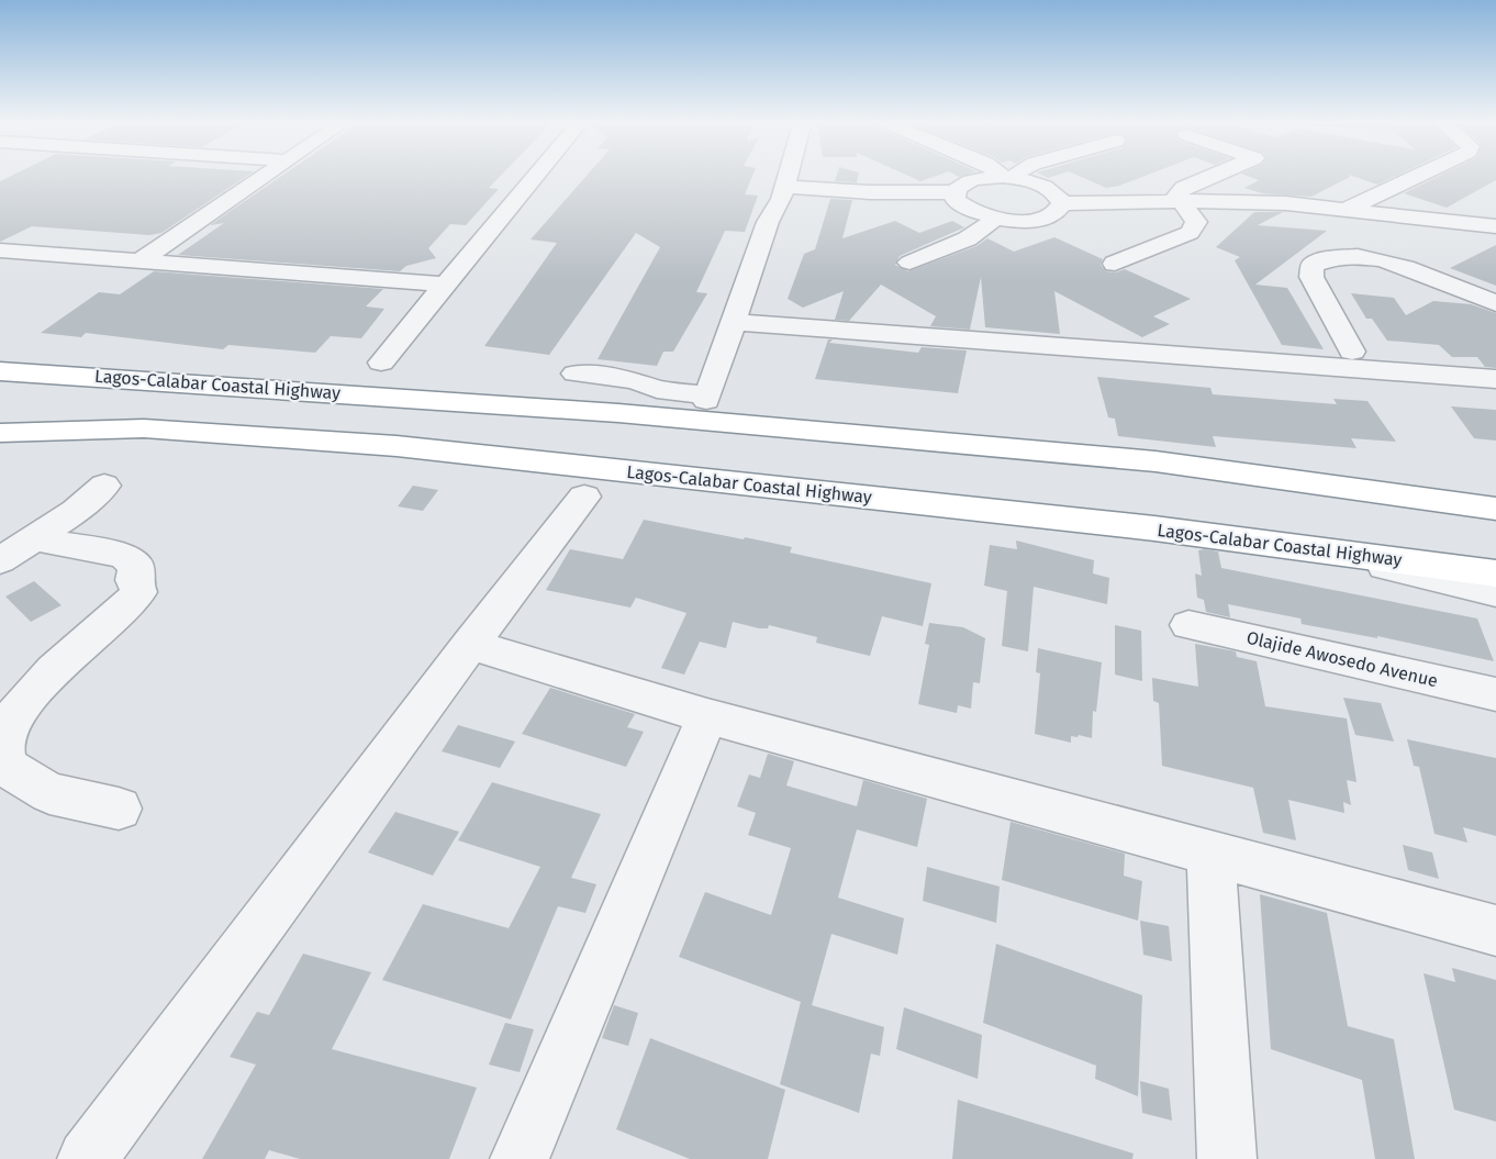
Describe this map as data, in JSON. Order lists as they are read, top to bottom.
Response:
{
  "streets": {
    "highway": ["Lagos-Calabar Coastal Highway"],
    "street": ["Olajide Awosedo Avenue"]
  }
}
